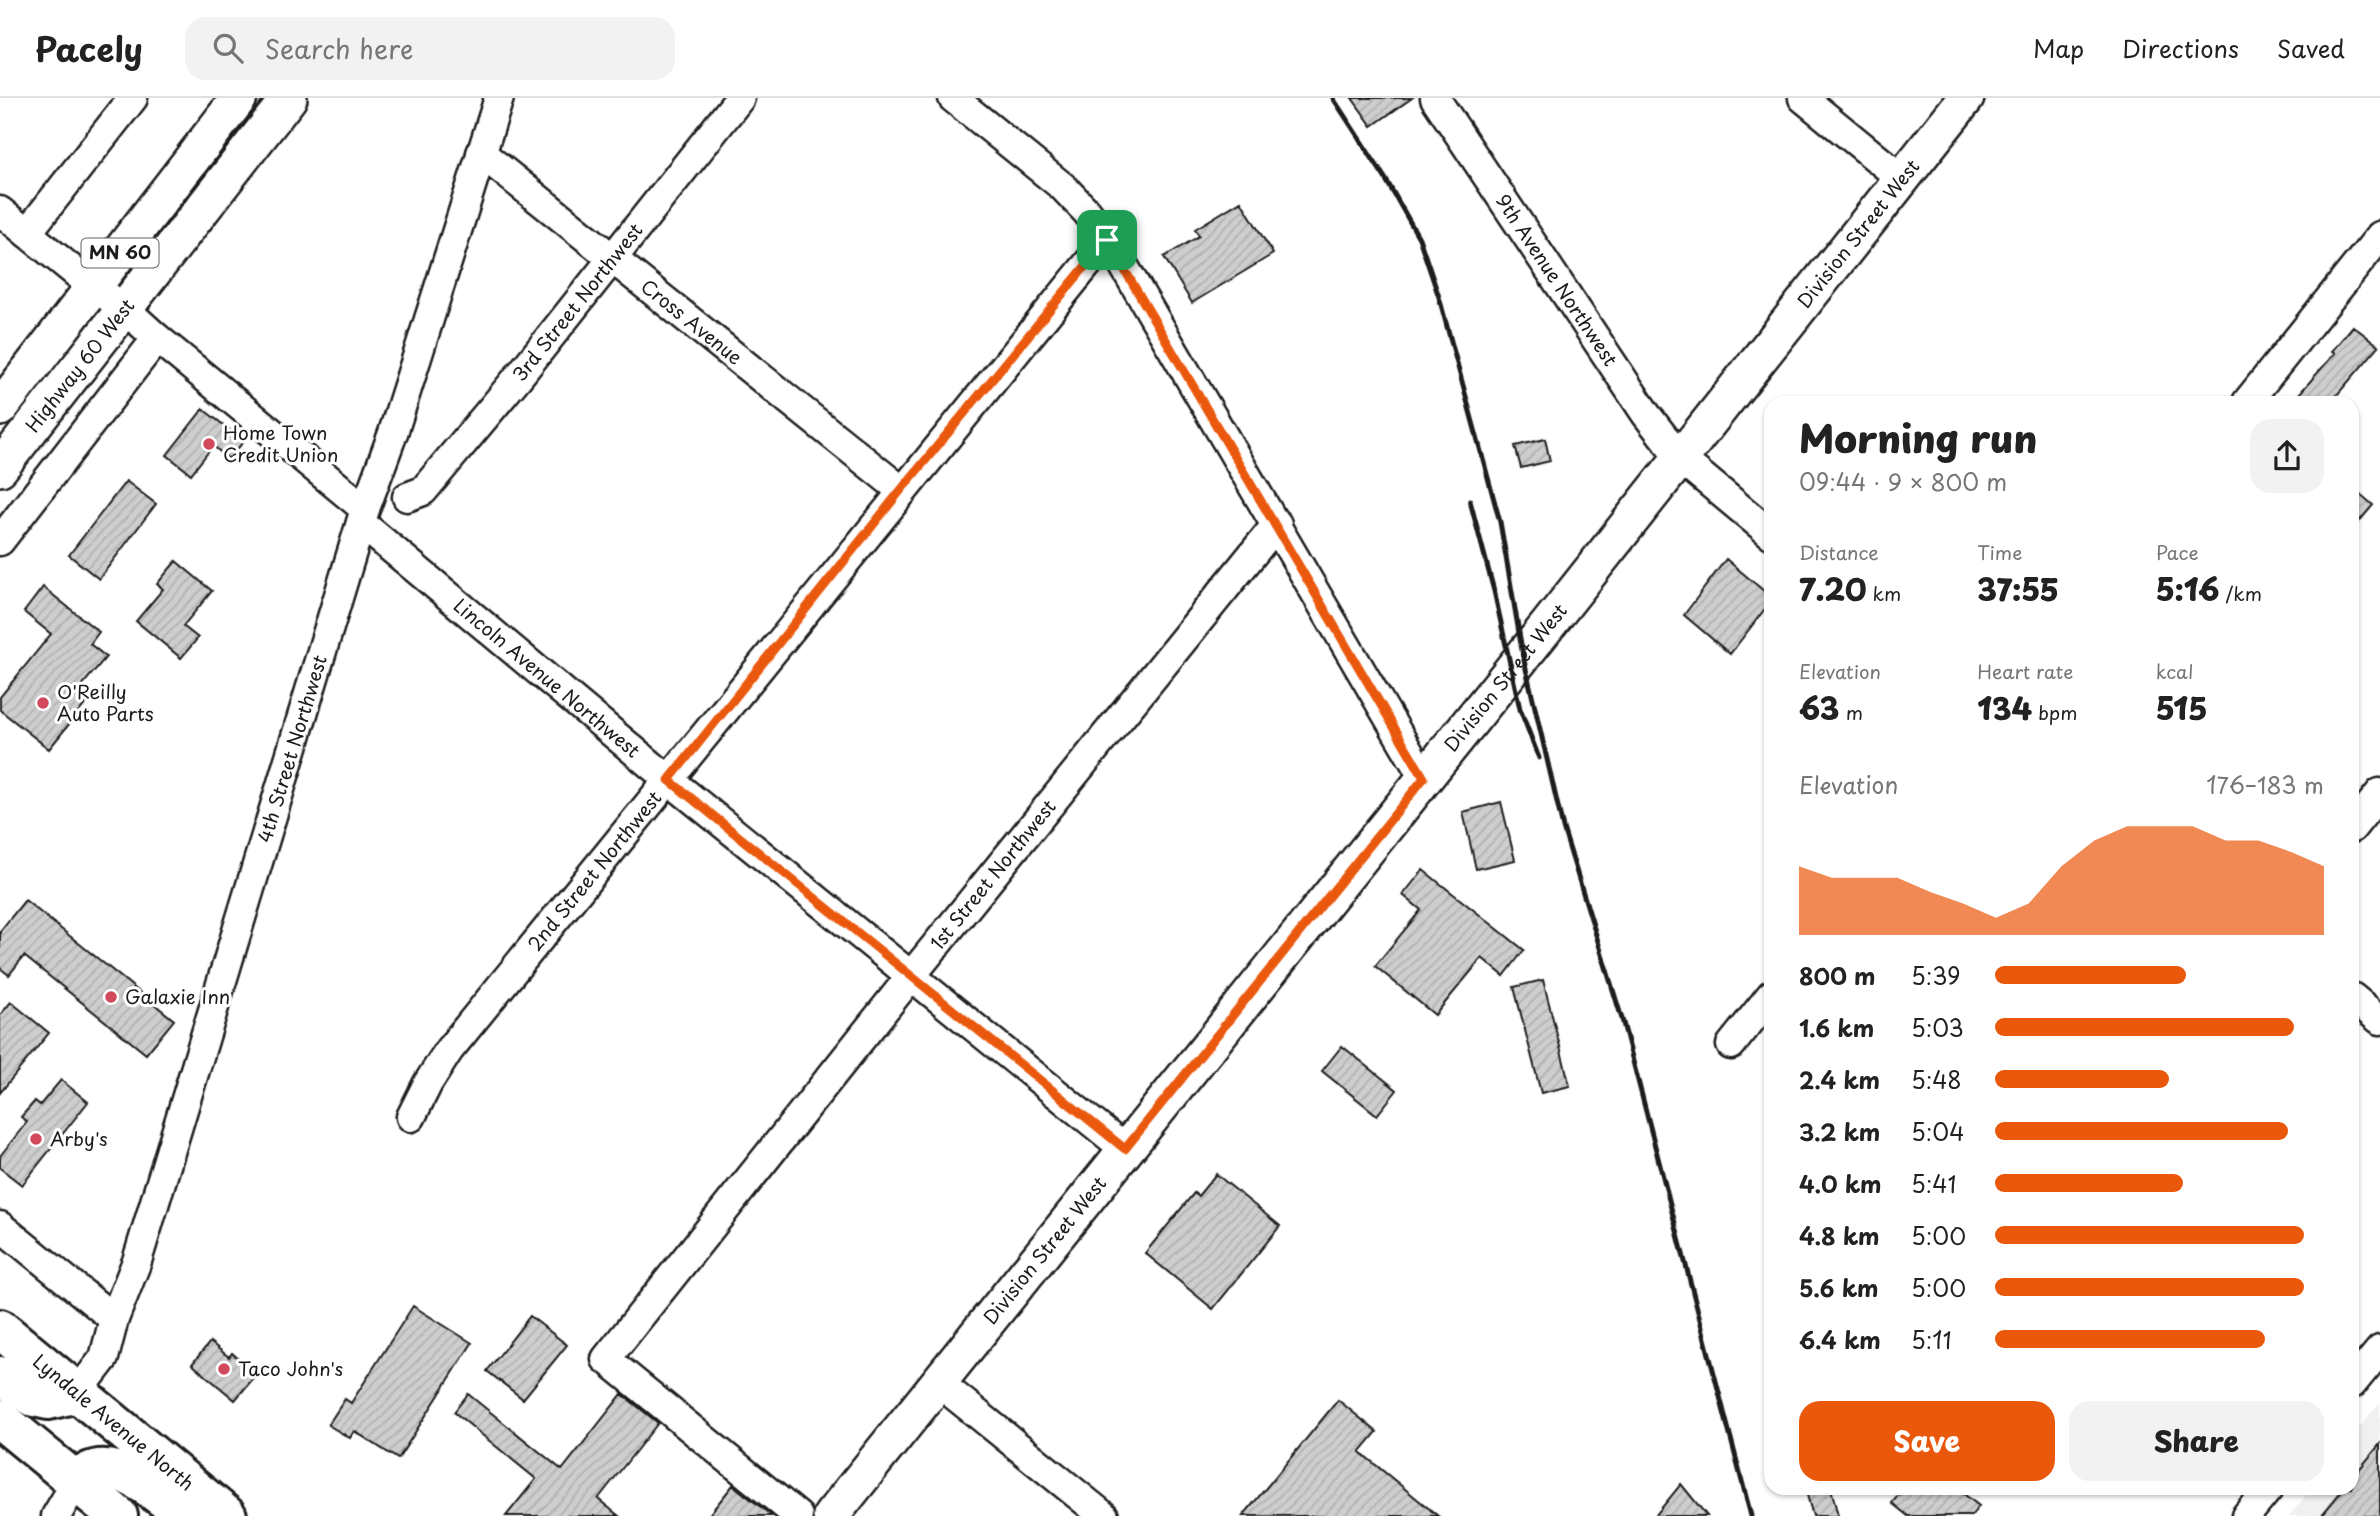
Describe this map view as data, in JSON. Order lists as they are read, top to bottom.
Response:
{
  "streets": {
    "highway": ["Lyndale Avenue North"],
    "main road": ["Division Street West", "MN 60", "Highway 60 West"],
    "street": [
      "9th Avenue Northwest",
      "3rd Street Northwest",
      "Cross Avenue",
      "Lincoln Avenue Northwest",
      "4th Street Northwest",
      "2nd Street Northwest",
      "1st Street Northwest"
    ]
  },
  "crossings": [
    ["Division Street West", "9th Avenue Northwest"],
    ["Division Street West", "Lincoln Avenue Northwest"],
    ["3rd Street Northwest", "Cross Avenue"],
    ["Cross Avenue", "4th Street Northwest"],
    ["Cross Avenue", "2nd Street Northwest"],
    ["Highway 60 West", "Lincoln Avenue Northwest"],
    ["Lincoln Avenue Northwest", "4th Street Northwest"],
    ["Lincoln Avenue Northwest", "2nd Street Northwest"],
    ["Lincoln Avenue Northwest", "1st Street Northwest"],
    ["4th Street Northwest", "Lyndale Avenue North"]
  ],
  "places": [
    "Home Town Credit Union",
    "O'Reilly Auto Parts",
    "Galaxie Inn",
    "Arby's",
    "Taco John's"
  ],
  "page": {
    "header": "Pacely",
    "search": "Search here",
    "nav": ["Map", "Directions", "Saved"],
    "heading": ["Morning run", "09:44 · 9 × 800 m"],
    "stats": [
      ["Distance", "7.20 km"],
      ["Time", "37:55"],
      ["Pace", "5:16 /km"],
      ["Elevation", "63 m"],
      ["Heart rate", "134 bpm"],
      ["kcal", "515"]
    ],
    "chart": ["Elevation", "176–183 m"],
    "list": [
      {
        "name": "800 m",
        "note": "5:39"
      },
      {
        "name": "1.6 km",
        "note": "5:03"
      },
      {
        "name": "2.4 km",
        "note": "5:48"
      },
      {
        "name": "3.2 km",
        "note": "5:04"
      },
      {
        "name": "4.0 km",
        "note": "5:41"
      },
      {
        "name": "4.8 km",
        "note": "5:00"
      },
      {
        "name": "5.6 km",
        "note": "5:00"
      },
      {
        "name": "6.4 km",
        "note": "5:11"
      }
    ],
    "buttons": ["Save", "Share"]
  }
}
